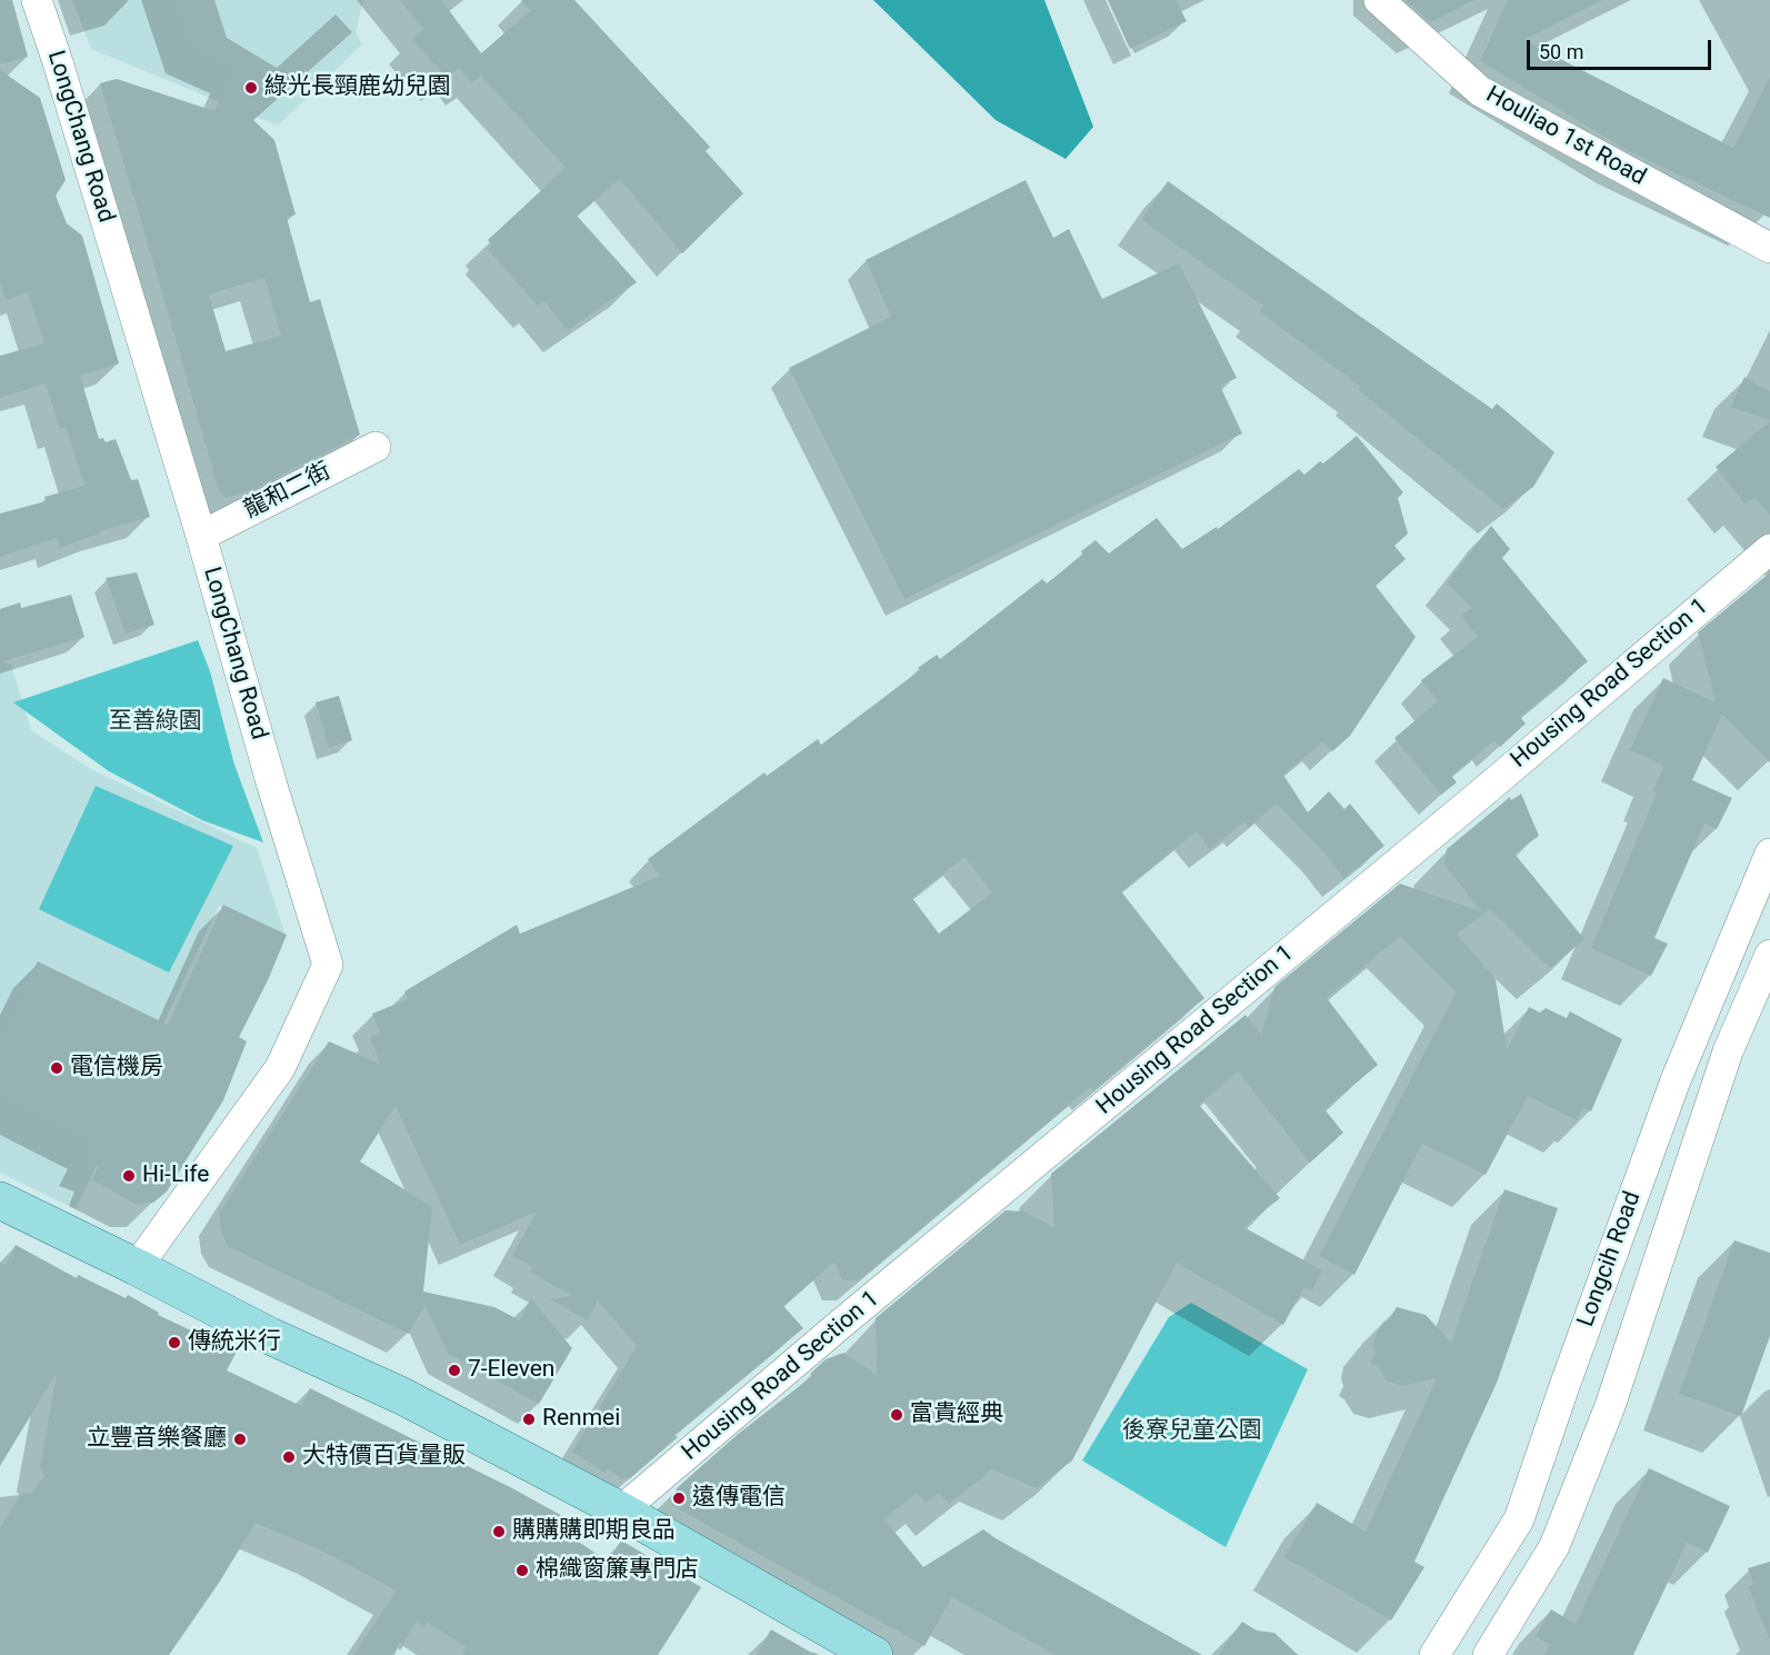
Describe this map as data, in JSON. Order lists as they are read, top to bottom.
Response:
{
  "streets": {
    "street": [
      "LongChang Road",
      "Houliao 1st Road",
      "龍和二街",
      "Housing Road Section 1",
      "Longcih Road"
    ]
  },
  "crossings": [
    ["LongChang Road", "龍和二街"]
  ],
  "parks": ["至善綠園", "後寮兒童公園"],
  "places": [
    "綠光長頸鹿幼兒園",
    "電信機房",
    "Hi-Life",
    "傳統米行",
    "7-Eleven",
    "富貴經典",
    "Renmei",
    "立豐音樂餐廳",
    "大特價百貨量販",
    "遠傳電信",
    "購購購即期良品",
    "棉織窗簾專門店"
  ],
  "scale_bar": "50 m"
}
